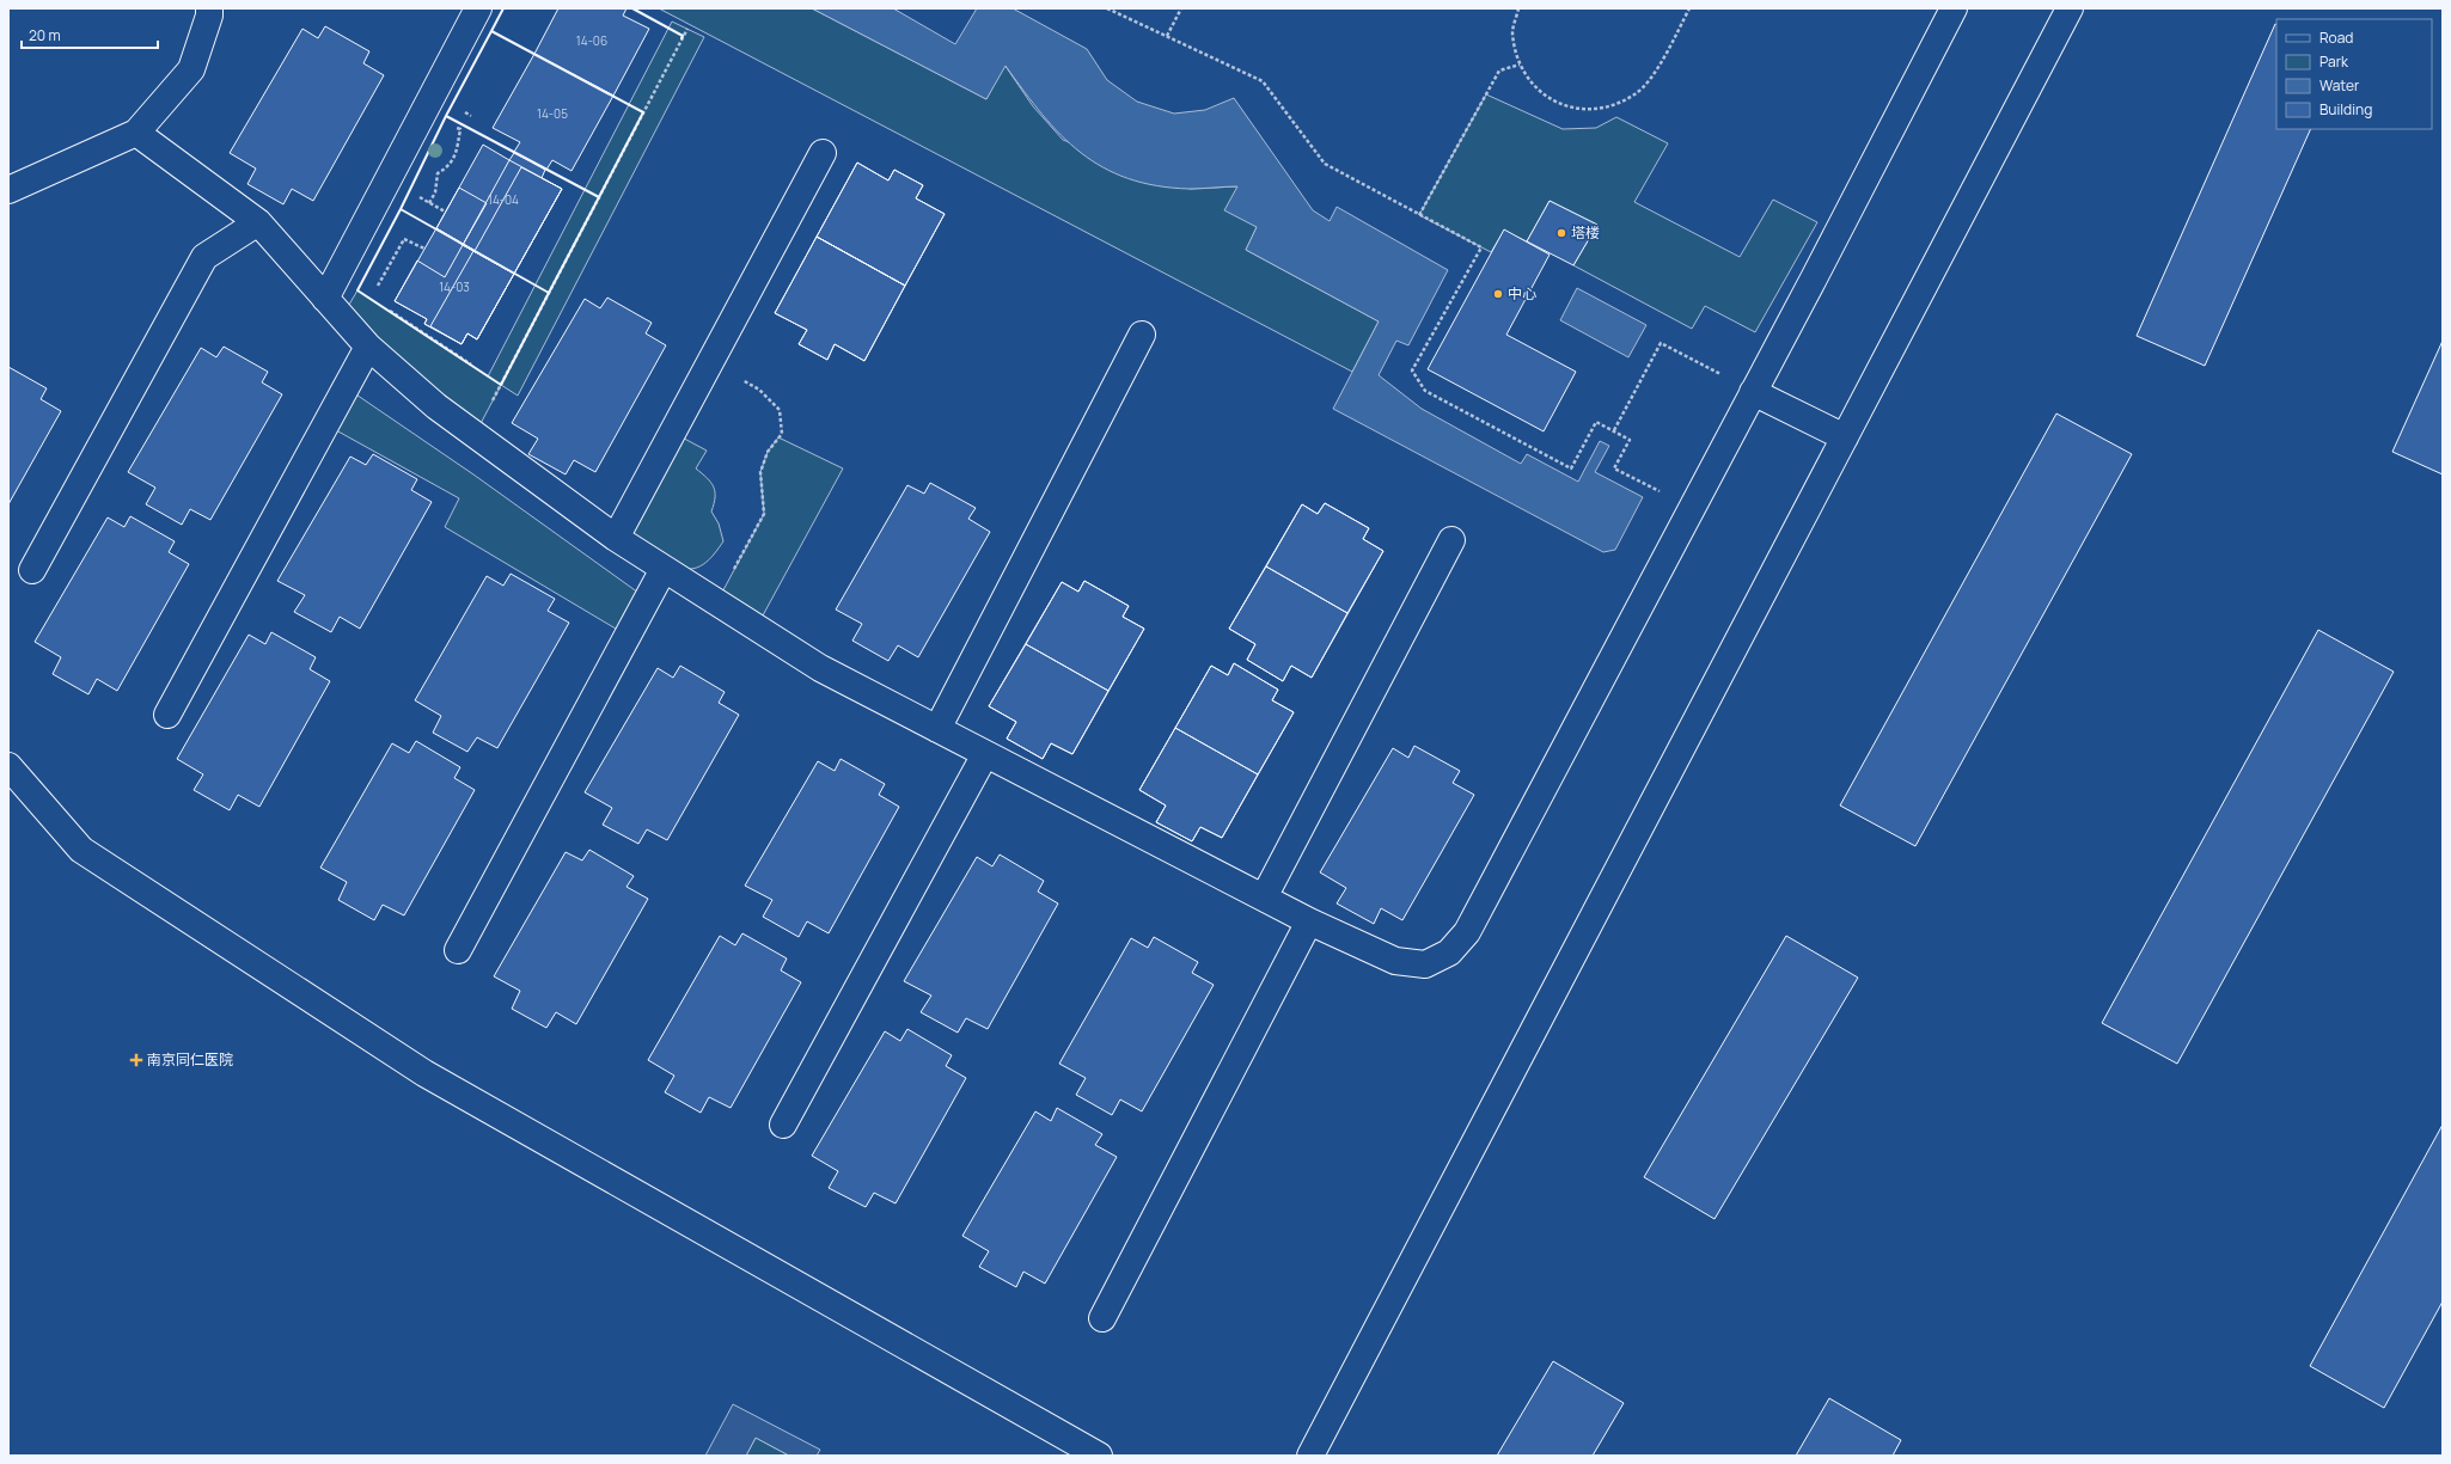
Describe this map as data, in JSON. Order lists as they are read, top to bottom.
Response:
{
  "places": {
    "other": ["塔楼", "中心"],
    "health": ["南京同仁医院"]
  },
  "house_numbers": [
    "14-06",
    "14-05",
    "14-04",
    "14-03"
  ],
  "legend": [
    "Road",
    "Park",
    "Water",
    "Building"
  ],
  "scale_bar": "20 m"
}
